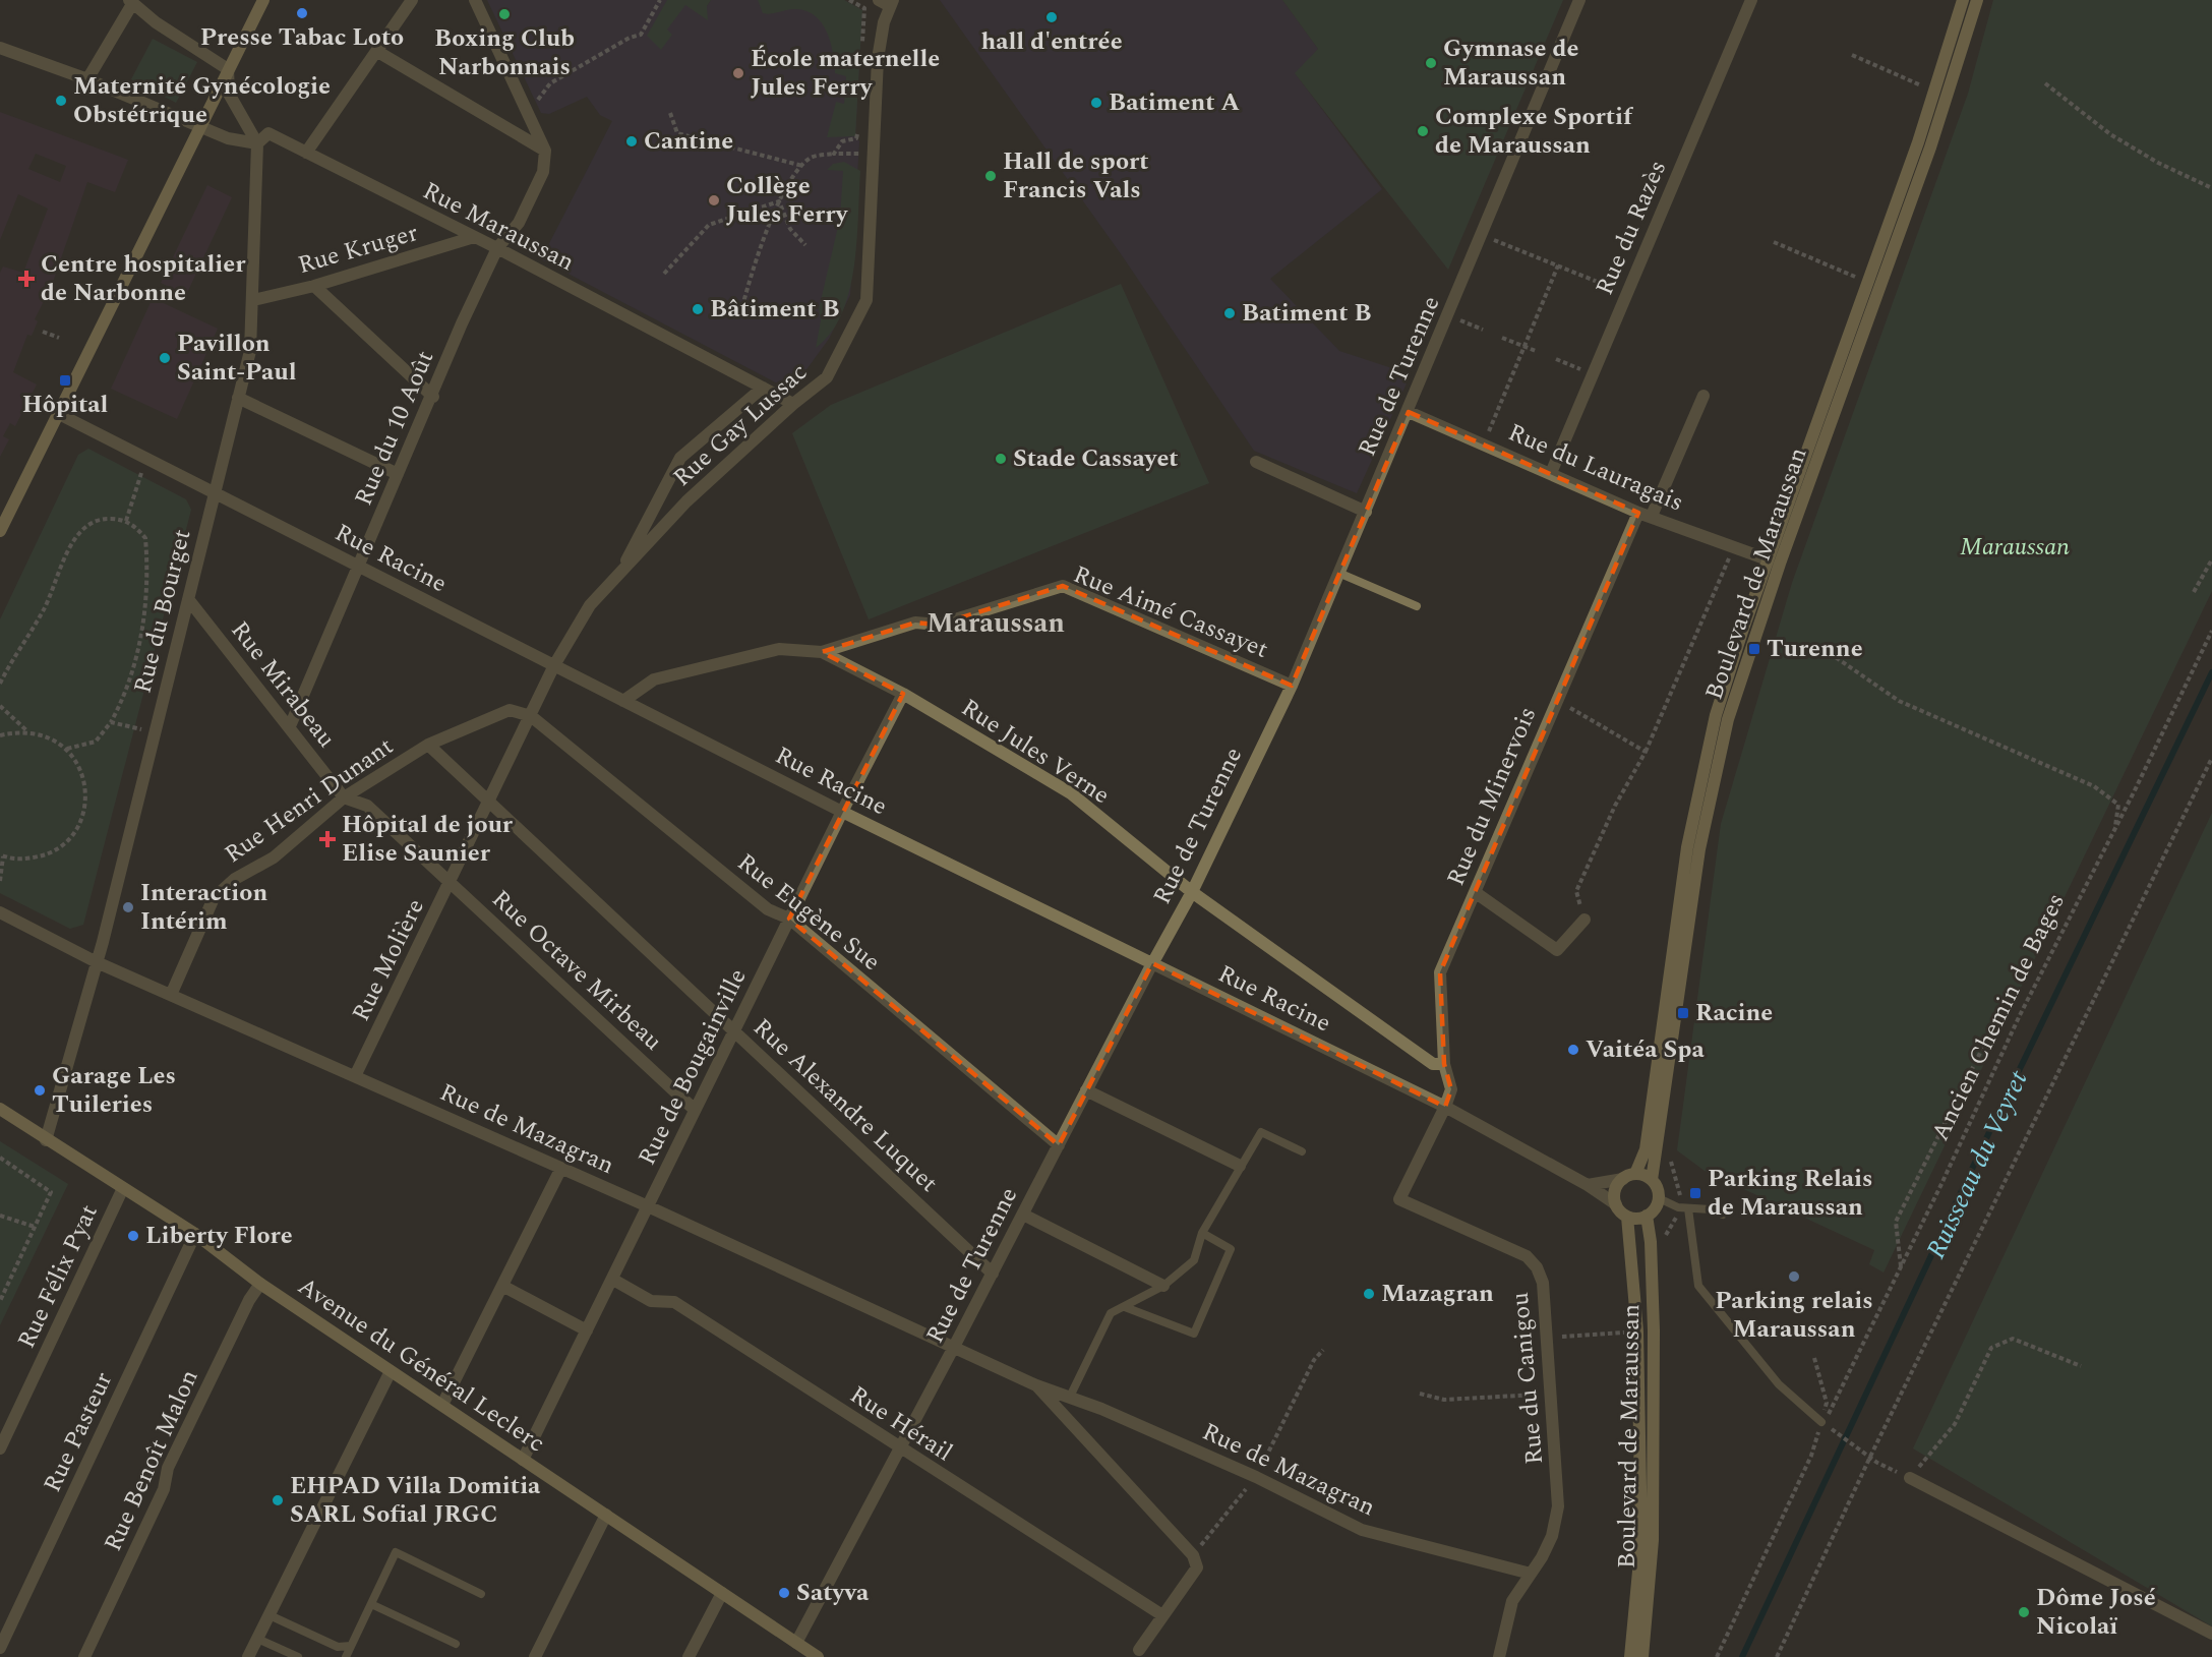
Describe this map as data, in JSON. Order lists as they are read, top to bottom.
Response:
{
  "streets": {
    "main road": ["Boulevard de Maraussan", "Avenue du Général Leclerc"],
    "street": [
      "Rue Maraussan",
      "Rue du Razès",
      "Rue Kruger",
      "Rue de Turenne",
      "Rue Gay Lussac",
      "Rue du 10 Août",
      "Rue du Lauragais",
      "Rue Racine",
      "Rue du Bourget",
      "Rue Aimé Cassayet",
      "Rue Mirabeau",
      "Rue Jules Verne",
      "Rue du Minervois",
      "Rue Henri Dunant",
      "Rue Eugène Sue",
      "Rue Molière",
      "Rue Octave Mirbeau",
      "Rue de Bougainville",
      "Rue Alexandre Luquet",
      "Rue de Mazagran",
      "Rue Félix Pyat",
      "Rue du Canigou",
      "Rue Hérail",
      "Rue Pasteur",
      "Rue Benoît Malon"
    ],
    "path": ["Ancien Chemin de Bages"]
  },
  "crossings": [
    ["Rue Maraussan", "Rue Kruger"],
    ["Rue Maraussan", "Rue Gay Lussac"],
    ["Rue Maraussan", "Rue du 10 Août"],
    ["Rue Maraussan", "Rue du Bourget"],
    ["Rue du Razès", "Rue du Lauragais"],
    ["Rue Kruger", "Rue du Bourget"],
    ["Rue de Turenne", "Rue du Lauragais"],
    ["Rue de Turenne", "Rue Racine"],
    ["Rue de Turenne", "Rue Aimé Cassayet"],
    ["Rue de Turenne", "Rue Jules Verne"],
    ["Rue de Turenne", "Rue Eugène Sue"],
    ["Rue de Turenne", "Rue Alexandre Luquet"],
    ["Rue de Turenne", "Rue de Mazagran"],
    ["Rue de Turenne", "Avenue du Général Leclerc"],
    ["Rue de Turenne", "Rue Hérail"],
    ["Rue Gay Lussac", "Rue Racine"],
    ["Rue Gay Lussac", "Rue Molière"],
    ["Rue du 10 Août", "Rue Racine"],
    ["Rue du 10 Août", "Rue Mirabeau"],
    ["Rue du Lauragais", "Boulevard de Maraussan"],
    ["Rue du Lauragais", "Rue du Minervois"],
    ["Rue Racine", "Boulevard de Maraussan"],
    ["Rue Racine", "Rue du Bourget"],
    ["Rue Racine", "Rue Jules Verne"],
    ["Rue Racine", "Rue du Minervois"],
    ["Rue Racine", "Rue Molière"],
    ["Rue Racine", "Rue de Bougainville"],
    ["Rue Racine", "Rue du Canigou"],
    ["Rue du Bourget", "Rue Mirabeau"],
    ["Rue du Bourget", "Rue de Mazagran"],
    ["Rue du Bourget", "Avenue du Général Leclerc"],
    ["Rue Aimé Cassayet", "Rue Jules Verne"],
    ["Rue Mirabeau", "Rue Henri Dunant"],
    ["Rue Mirabeau", "Rue Octave Mirbeau"],
    ["Rue Jules Verne", "Rue du Minervois"],
    ["Rue Jules Verne", "Rue de Bougainville"],
    ["Rue du Minervois", "Rue du Canigou"],
    ["Rue Henri Dunant", "Rue Eugène Sue"],
    ["Rue Henri Dunant", "Rue Molière"],
    ["Rue Henri Dunant", "Rue Octave Mirbeau"],
    ["Rue Henri Dunant", "Rue Alexandre Luquet"],
    ["Rue Henri Dunant", "Rue de Mazagran"],
    ["Rue Eugène Sue", "Rue Molière"],
    ["Rue Eugène Sue", "Rue de Bougainville"],
    ["Rue Molière", "Rue Octave Mirbeau"],
    ["Rue Molière", "Rue Alexandre Luquet"],
    ["Rue Molière", "Rue de Mazagran"],
    ["Rue Octave Mirbeau", "Rue de Bougainville"],
    ["Rue de Bougainville", "Rue Alexandre Luquet"],
    ["Rue de Bougainville", "Rue de Mazagran"],
    ["Rue de Bougainville", "Avenue du Général Leclerc"],
    ["Rue de Bougainville", "Rue Hérail"],
    ["Rue de Mazagran", "Rue du Canigou"],
    ["Rue Félix Pyat", "Avenue du Général Leclerc"],
    ["Avenue du Général Leclerc", "Rue Pasteur"],
    ["Avenue du Général Leclerc", "Rue Benoît Malon"]
  ],
  "districts": ["Maraussan"],
  "water": ["Ruisseau du Veyret"],
  "parks": ["Maraussan"],
  "places": {
    "other": [
      "Presse Tabac Loto",
      "Boxing Club Narbonnais",
      "hall d'entrée",
      "Gymnase de Maraussan",
      "École maternelle Jules Ferry",
      "Maternité Gynécologie Obstétrique",
      "Batiment A",
      "Complexe Sportif de Maraussan",
      "Cantine",
      "Hall de sport Francis Vals",
      "Collège Jules Ferry",
      "Bâtiment B",
      "Batiment B",
      "Pavillon Saint-Paul",
      "Stade Cassayet",
      "Interaction Intérim",
      "Vaitéa Spa",
      "Garage Les Tuileries",
      "Liberty Flore",
      "Parking relais Maraussan",
      "Mazagran",
      "EHPAD Villa Domitia SARL Sofial JRGC",
      "Satyva",
      "Dôme José Nicolaï"
    ],
    "health": ["Centre hospitalier de Narbonne", "Hôpital de jour Elise Saunier"],
    "transit": [
      "Hôpital",
      "Turenne",
      "Racine",
      "Parking Relais de Maraussan"
    ]
  }
}
